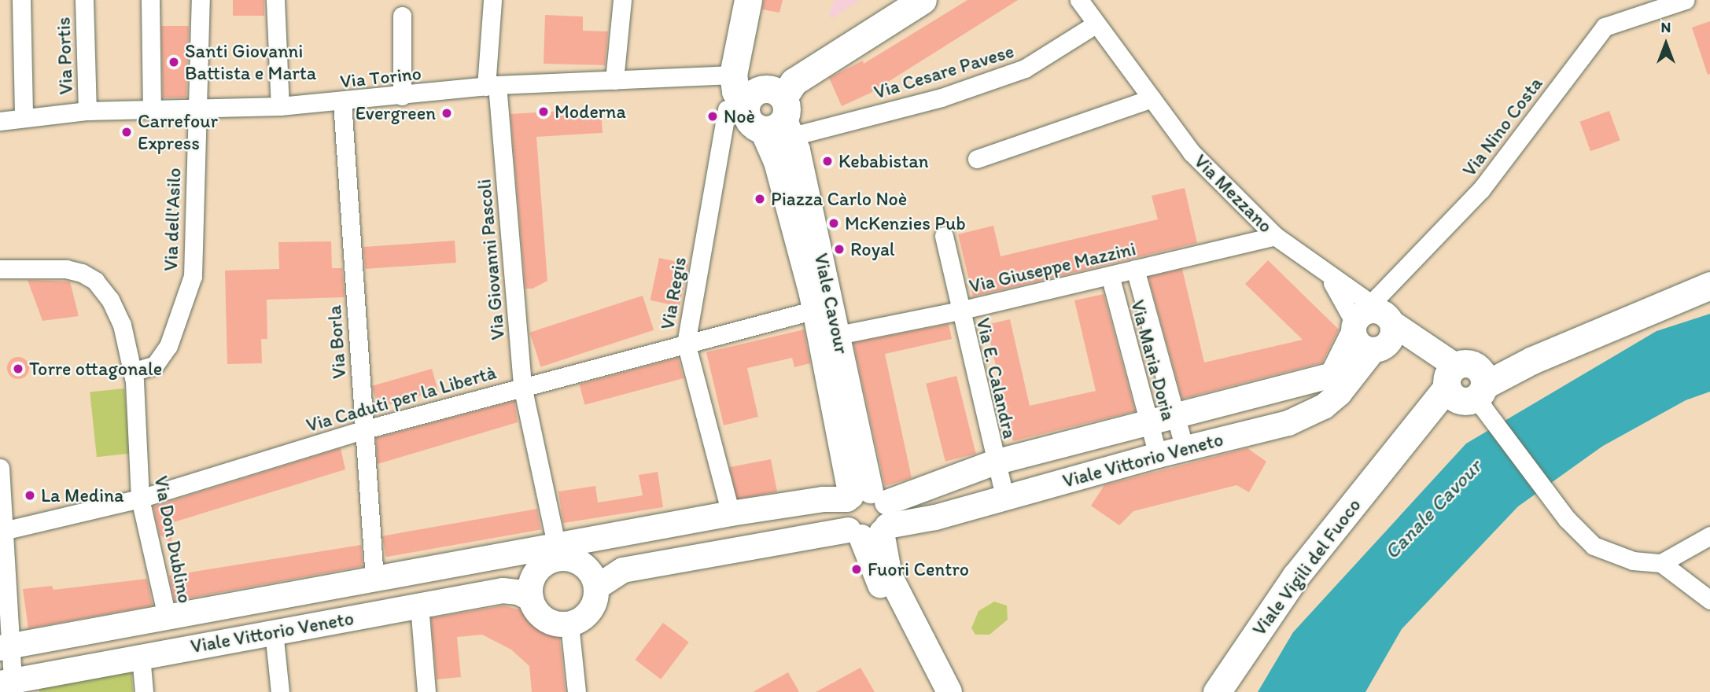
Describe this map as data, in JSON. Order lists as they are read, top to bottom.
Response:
{
  "streets": {
    "main road": ["Viale Cavour", "Viale Vittorio Veneto", "Viale Vigili del Fuoco"],
    "street": [
      "Via Portis",
      "Via Cesare Pavese",
      "Via Torino",
      "Via Nino Costa",
      "Via Mezzano",
      "Via dell'Asilo",
      "Via Giovanni Pascoli",
      "Via Giuseppe Mazzini",
      "Via Regis",
      "Via Borla",
      "Via Maria Doria",
      "Via E. Calandra",
      "Via Caduti per la Libertà",
      "Via Don Dublino"
    ]
  },
  "crossings": [
    ["Via Portis", "Via Torino"],
    ["Via Cesare Pavese", "Via Mezzano"],
    ["Via Cesare Pavese", "Viale Cavour"],
    ["Via Torino", "Via dell'Asilo"],
    ["Via Torino", "Via Giovanni Pascoli"],
    ["Via Torino", "Via Borla"],
    ["Via Nino Costa", "Via Mezzano"],
    ["Via Nino Costa", "Viale Vittorio Veneto"],
    ["Via Mezzano", "Via Giuseppe Mazzini"],
    ["Via Mezzano", "Viale Vittorio Veneto"],
    ["Via dell'Asilo", "Via Don Dublino"],
    ["Via Giovanni Pascoli", "Via Caduti per la Libertà"],
    ["Via Giovanni Pascoli", "Viale Vittorio Veneto"],
    ["Via Giuseppe Mazzini", "Viale Cavour"],
    ["Via Giuseppe Mazzini", "Via Maria Doria"],
    ["Via Giuseppe Mazzini", "Via E. Calandra"],
    ["Via Regis", "Via Caduti per la Libertà"],
    ["Via Regis", "Viale Vittorio Veneto"],
    ["Viale Cavour", "Via Caduti per la Libertà"],
    ["Viale Cavour", "Viale Vittorio Veneto"],
    ["Via Borla", "Via Caduti per la Libertà"],
    ["Via Borla", "Viale Vittorio Veneto"],
    ["Via Maria Doria", "Viale Vittorio Veneto"],
    ["Via E. Calandra", "Viale Vittorio Veneto"],
    ["Via Caduti per la Libertà", "Via Don Dublino"],
    ["Viale Vittorio Veneto", "Via Don Dublino"]
  ],
  "water": ["Canale Cavour"],
  "places": [
    "Santi Giovanni Battista e Marta",
    "Moderna",
    "Evergreen",
    "Noè",
    "Carrefour Express",
    "Kebabistan",
    "Piazza Carlo Noè",
    "McKenzies Pub",
    "Royal",
    "Torre ottagonale",
    "La Medina",
    "Fuori Centro"
  ],
  "north": "top"
}
